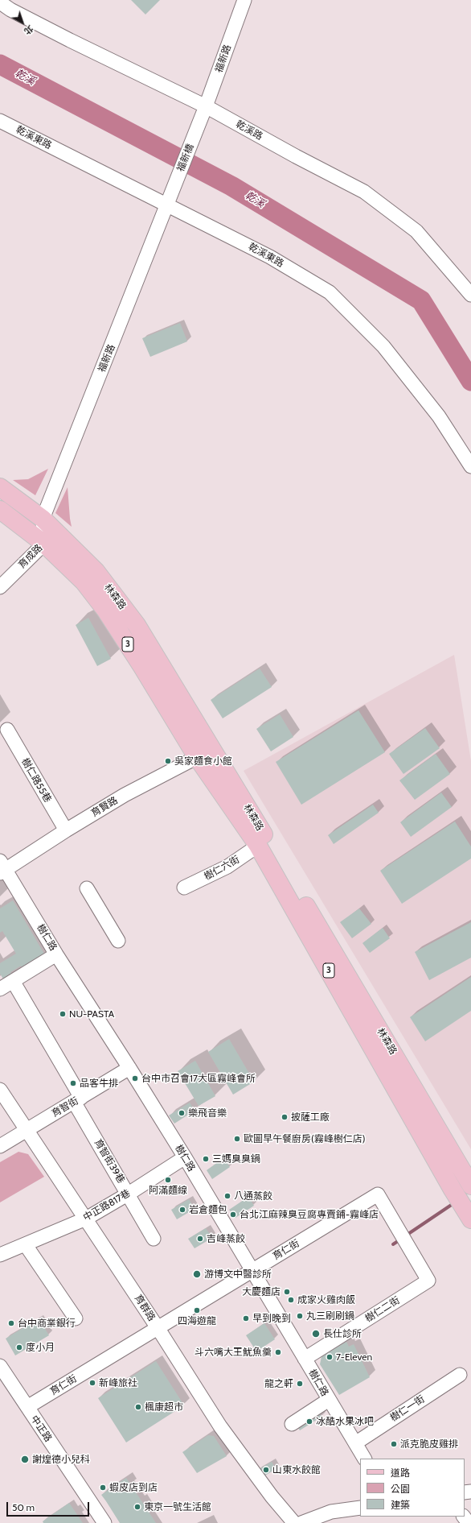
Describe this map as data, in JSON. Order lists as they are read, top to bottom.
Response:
{
  "streets": {
    "main road": ["林森路", "3"],
    "street": [
      "福新路",
      "乾溪路",
      "乾溪東路",
      "福新橋",
      "育成路",
      "樹仁路55巷",
      "育賢路",
      "樹仁六街",
      "樹仁路",
      "育智街",
      "育智街39巷",
      "中正路817巷",
      "育仁街",
      "育群路",
      "樹仁二街",
      "樹仁一街",
      "中正路"
    ]
  },
  "crossings": [
    ["福新路", "乾溪路"],
    ["福新路", "乾溪東路"],
    ["福新路", "福新橋"],
    ["福新路", "育成路"],
    ["福新路", "林森路"],
    ["乾溪路", "福新橋"],
    ["乾溪東路", "福新橋"],
    ["育成路", "林森路"],
    ["林森路", "育賢路"],
    ["林森路", "樹仁六街"],
    ["樹仁路55巷", "育賢路"],
    ["育賢路", "樹仁路"],
    ["樹仁路", "育智街"],
    ["樹仁路", "中正路817巷"],
    ["樹仁路", "育仁街"],
    ["樹仁路", "樹仁二街"],
    ["樹仁路", "樹仁一街"],
    ["育智街", "育智街39巷"],
    ["育智街", "育群路"],
    ["育智街39巷", "中正路817巷"],
    ["中正路817巷", "育群路"],
    ["育仁街", "育群路"],
    ["育仁街", "樹仁二街"],
    ["育仁街", "中正路"]
  ],
  "water": ["乾溪"],
  "places": [
    "吳家麵食小館",
    "NU-PASTA",
    "台中市召會17大區霧峰會所",
    "品客牛排",
    "樂飛音樂",
    "披薩工廠",
    "歐圖早午餐廚房(霧峰樹仁店)",
    "三媽臭臭鍋",
    "阿滿麵線",
    "八通蒸餃",
    "岩倉麵包",
    "台北江麻辣臭豆腐專賣鋪-霧峰店",
    "吉峰蒸餃",
    "游博文中醫診所",
    "大慶麵店",
    "成家火雞肉飯",
    "四海遊龍",
    "丸三刷刷鍋",
    "早到晚到",
    "台中商業銀行",
    "長仕診所",
    "度小月",
    "斗六嘴大王魷魚羹",
    "7-Eleven",
    "新峰旅社",
    "龍之軒",
    "楓康超市",
    "冰酷水果冰吧",
    "派克脆皮雞排",
    "謝煌德小兒科",
    "山東水餃館",
    "蝦皮店到店",
    "東京一號生活館"
  ],
  "legend": ["道路", "公園", "建築"],
  "scale_bar": "50 m",
  "north": "bottom right"
}
